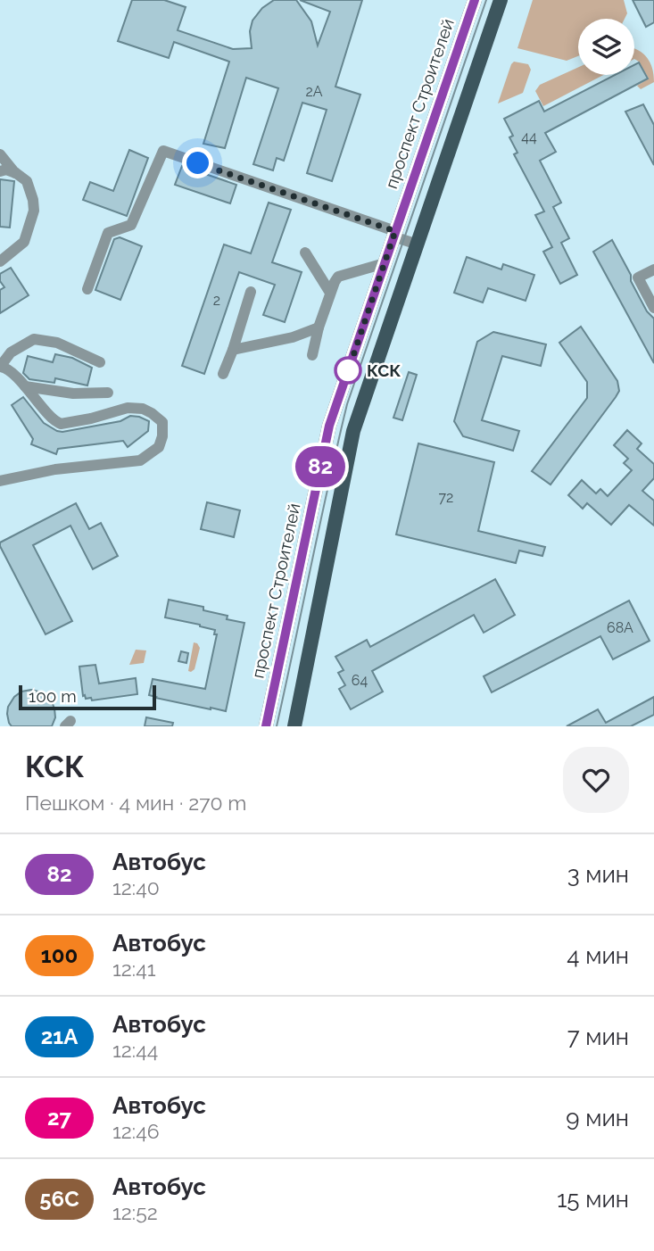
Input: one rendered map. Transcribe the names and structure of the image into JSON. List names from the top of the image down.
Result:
{
  "streets": {
    "main road": ["проспект Строителей"]
  },
  "places": ["КСК"],
  "lines": ["bus line 82"],
  "house_numbers": [
    "2А",
    "44",
    "2",
    "72",
    "68А",
    "64"
  ],
  "scale_bar": "100 m",
  "page": {
    "on_map": "82",
    "scale": "100 m",
    "heading": ["КСК", "Пешком · 4 мин · 270 m"],
    "list": [
      {
        "mark": "82",
        "name": "Автобус",
        "note": "12:40",
        "value": "3 мин"
      },
      {
        "mark": "100",
        "name": "Автобус",
        "note": "12:41",
        "value": "4 мин"
      },
      {
        "mark": "21А",
        "name": "Автобус",
        "note": "12:44",
        "value": "7 мин"
      },
      {
        "mark": "27",
        "name": "Автобус",
        "note": "12:46",
        "value": "9 мин"
      },
      {
        "mark": "56С",
        "name": "Автобус",
        "note": "12:52",
        "value": "15 мин"
      }
    ]
  }
}
